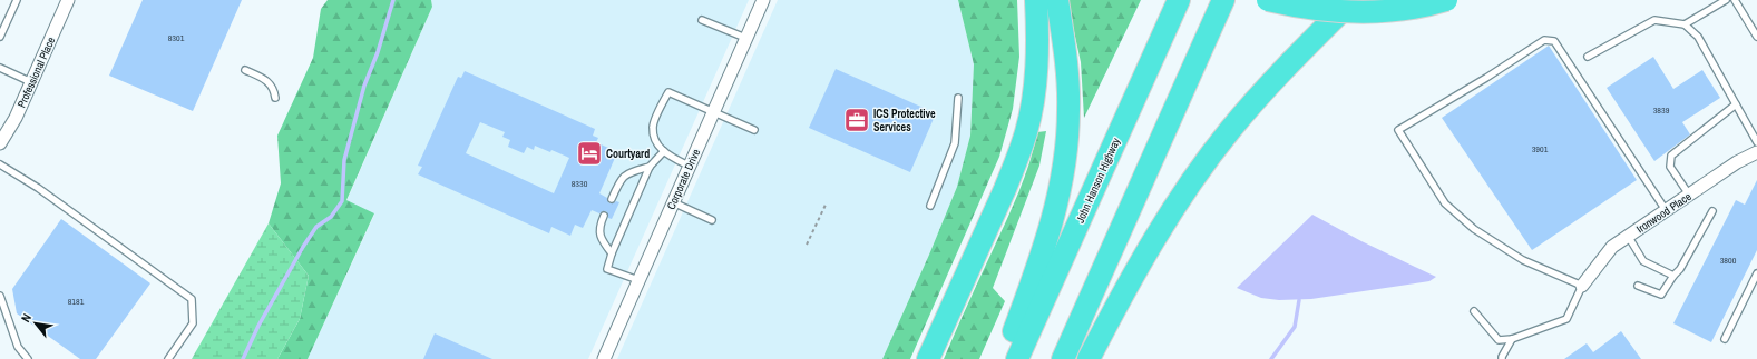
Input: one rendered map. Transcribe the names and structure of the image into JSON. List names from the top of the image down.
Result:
{
  "streets": {
    "highway": ["John Hanson Highway"],
    "street": ["Professional Place", "Corporate Drive", "Ironwood Place"]
  },
  "places": {
    "office": ["ICS Protective Services"],
    "hotel": ["Courtyard"]
  },
  "house_numbers": [
    "8301",
    "3839",
    "3901",
    "8330",
    "3800",
    "8181"
  ],
  "north": "top left"
}
